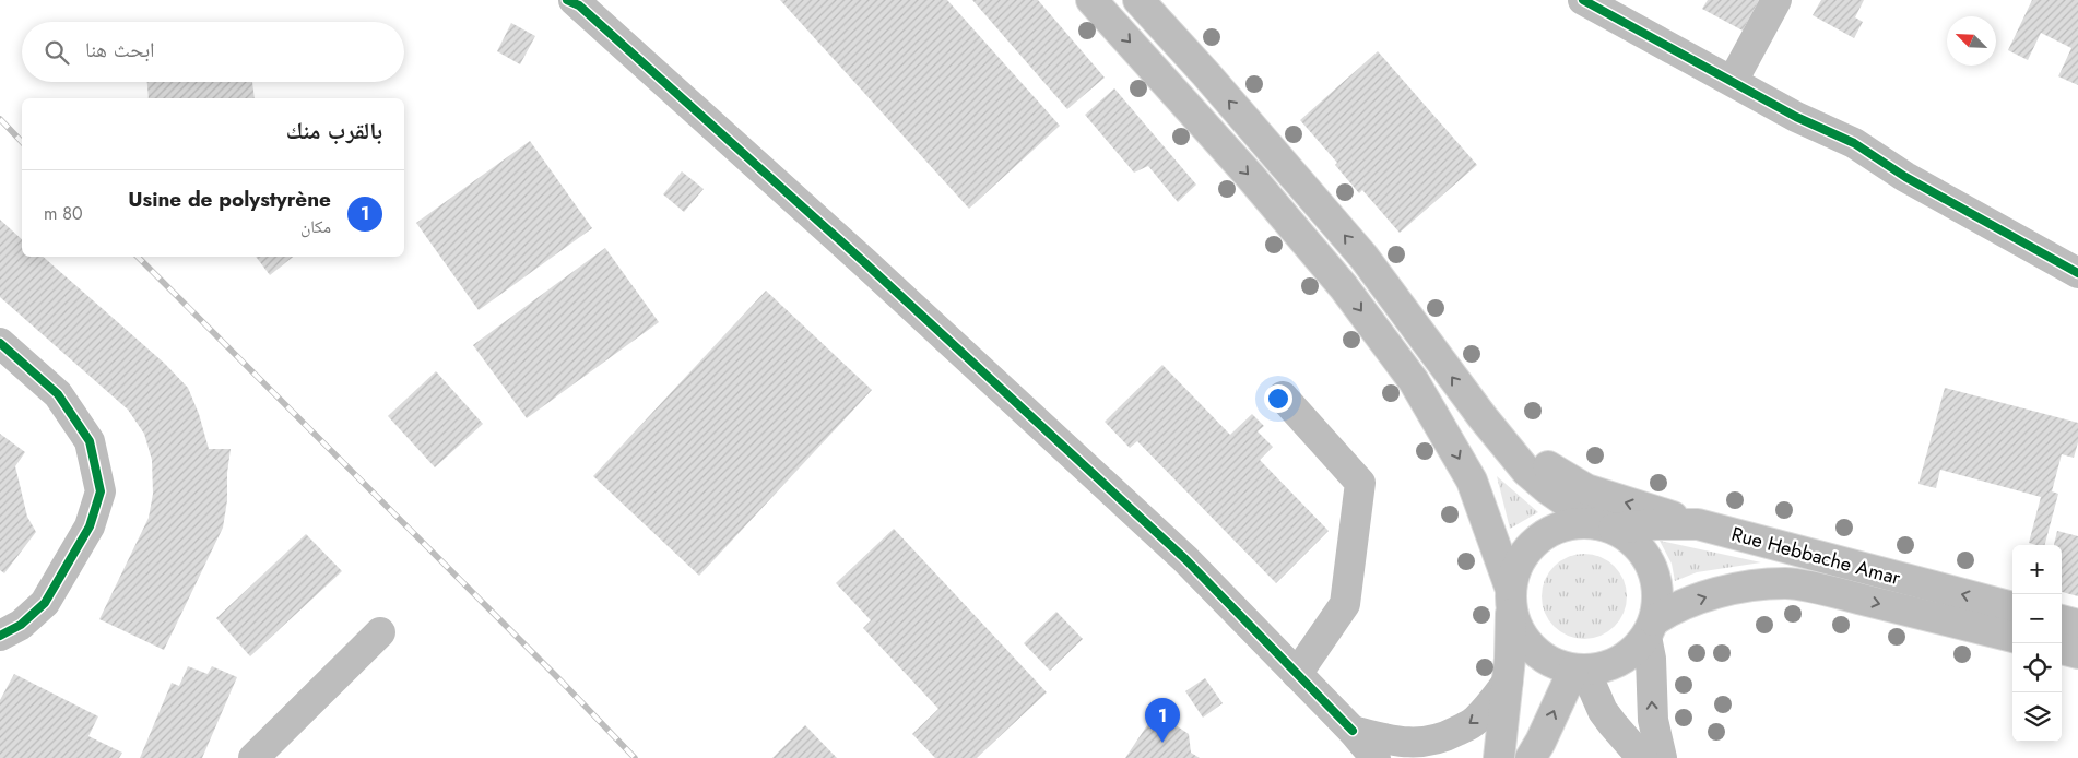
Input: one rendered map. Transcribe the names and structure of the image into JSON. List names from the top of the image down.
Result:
{
  "streets": {
    "main road": ["Rue Hebbache Amar"]
  },
  "north": "top left",
  "page": {
    "search": "ابحث هنا",
    "heading": "بالقرب منك",
    "list": [
      {
        "mark": "1",
        "name": "Usine de polystyrène",
        "note": "مكان",
        "value": "80 m"
      }
    ],
    "map_buttons": ["+", "−"],
    "pins": "1"
  }
}
